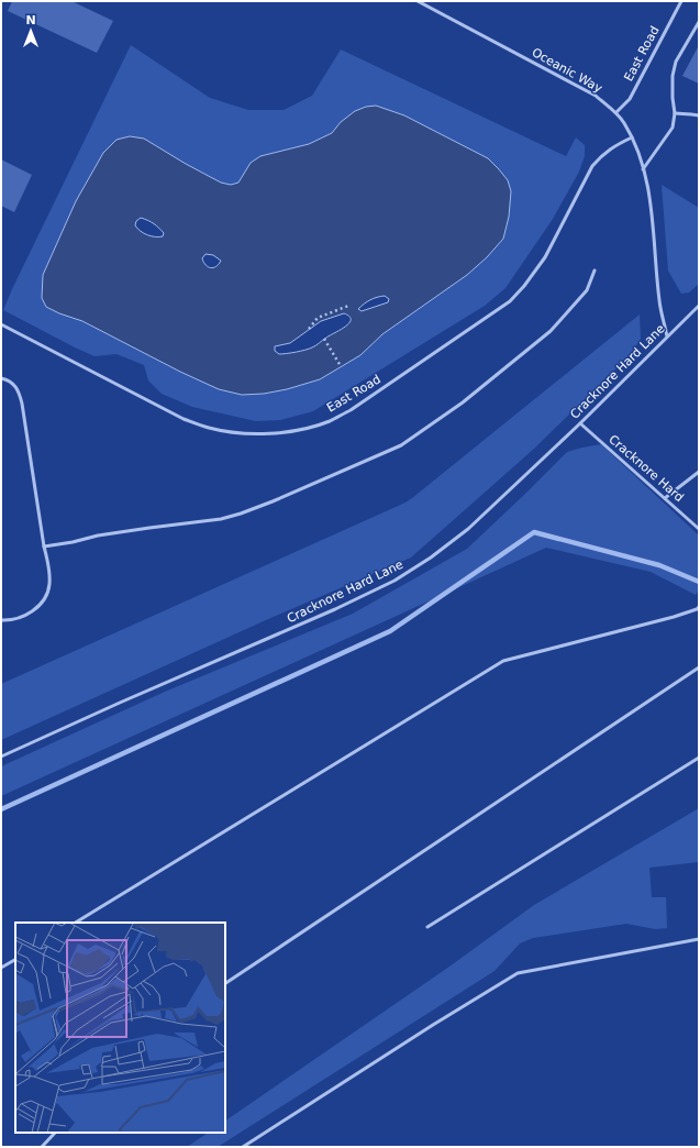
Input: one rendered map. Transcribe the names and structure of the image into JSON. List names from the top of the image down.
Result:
{
  "streets": {
    "lane": [
      "East Road",
      "Oceanic Way",
      "Cracknore Hard Lane",
      "Cracknore Hard"
    ]
  },
  "crossings": [
    ["East Road", "Oceanic Way"],
    ["Oceanic Way", "Cracknore Hard Lane"],
    ["Cracknore Hard Lane", "Cracknore Hard"]
  ],
  "north": "top"
}
